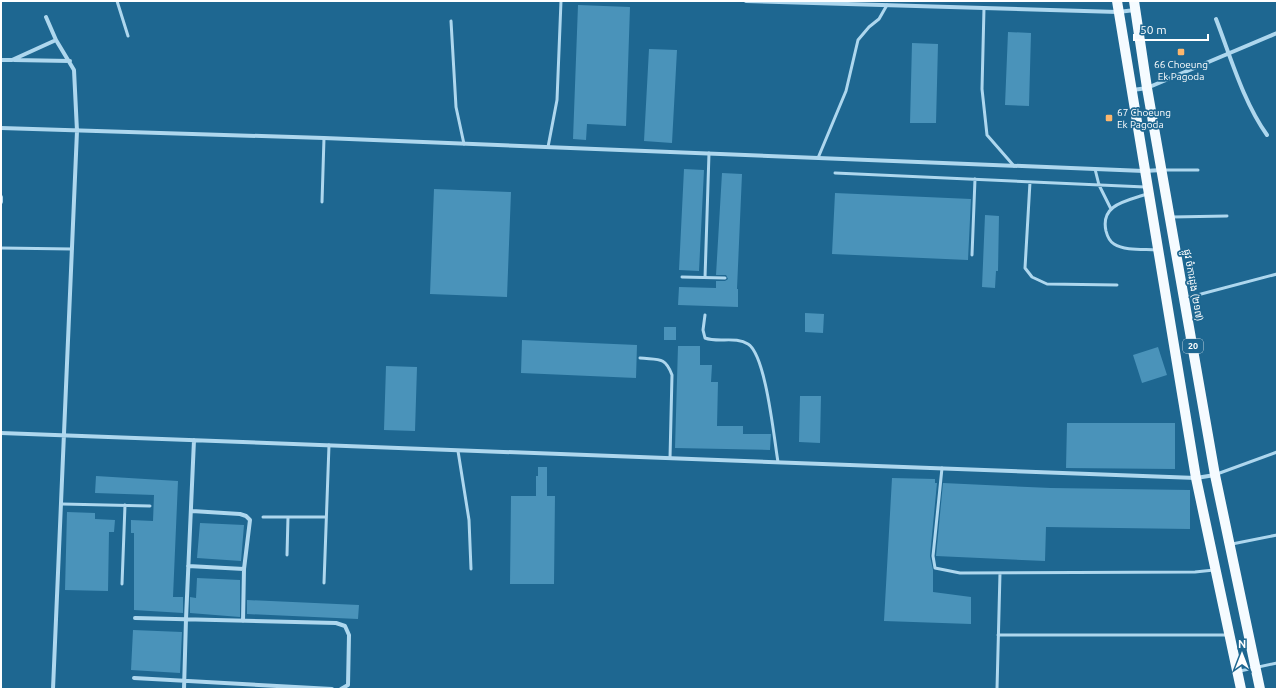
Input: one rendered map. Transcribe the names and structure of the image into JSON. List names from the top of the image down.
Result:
{
  "streets": {
    "main road": ["ផ្លូវ ចំការដូង (២១៧)", "20"]
  },
  "places": {
    "transit": ["66 Choeung Ek Pagoda", "67 Choeung Ek Pagoda"]
  },
  "scale_bar": "50 m",
  "north": "top"
}
